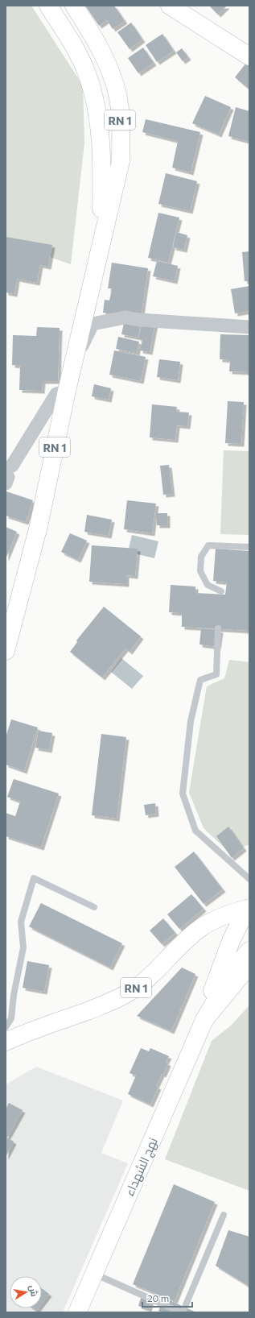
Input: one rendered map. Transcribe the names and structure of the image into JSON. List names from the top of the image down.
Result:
{
  "streets": {
    "main road": ["RN 1", "نهج الشهداء"]
  },
  "scale_bar": "20 m",
  "north": "right"
}
